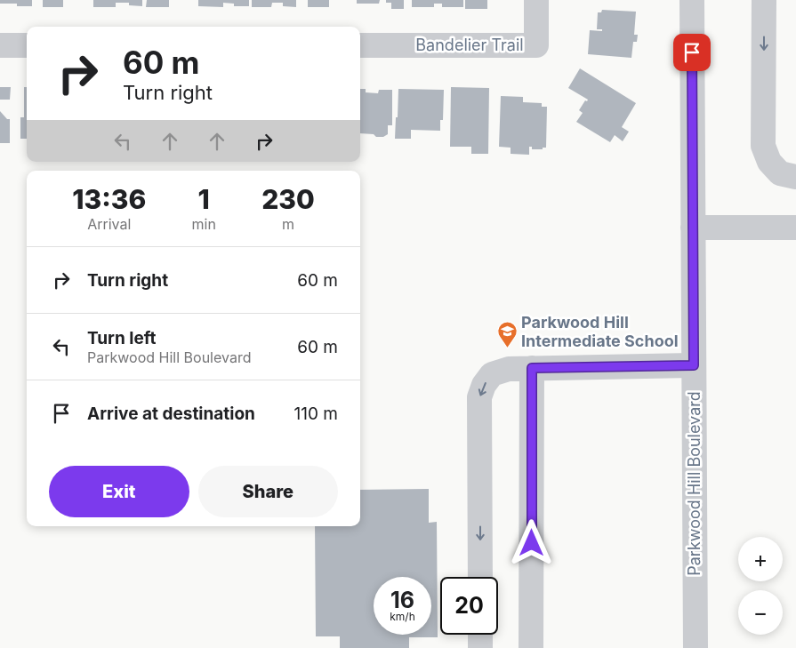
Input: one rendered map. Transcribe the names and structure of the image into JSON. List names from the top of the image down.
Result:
{
  "streets": {
    "street": ["Bandelier Trail", "Parkwood Hill Boulevard"]
  },
  "places": {
    "school or university": ["Parkwood Hill Intermediate School"]
  },
  "page": {
    "turn": ["60 m", "Turn right"],
    "eta": [
      "13:36",
      "Arrival",
      "1",
      "min",
      "230",
      "m"
    ],
    "list": [
      {
        "name": "Turn right",
        "value": "60 m"
      },
      {
        "name": "Turn left",
        "note": "Parkwood Hill Boulevard",
        "value": "60 m"
      },
      {
        "name": "Arrive at destination",
        "value": "110 m"
      }
    ],
    "buttons": ["Exit", "Share"],
    "map_buttons": ["+", "−"],
    "speed": "16 km/h",
    "limit": "20"
  }
}
